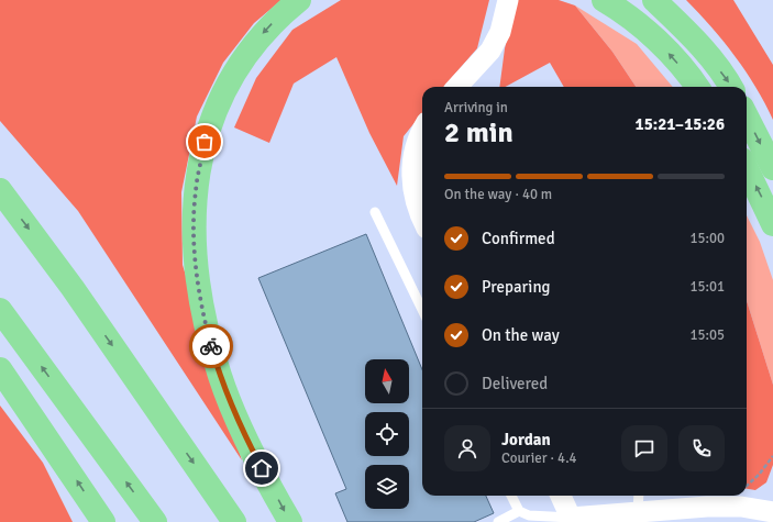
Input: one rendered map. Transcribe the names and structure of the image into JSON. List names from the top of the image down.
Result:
{
  "north": "top",
  "page": {
    "heading": ["2 min", "Arriving in", "15:21–15:26"],
    "panel": ["Jordan", "Courier · 4.4"],
    "bar": "On the way · 40 m",
    "list": [
      ["Confirmed", "15:00"],
      ["Preparing", "15:01"],
      ["On the way", "15:05"],
      "Delivered"
    ]
  }
}
